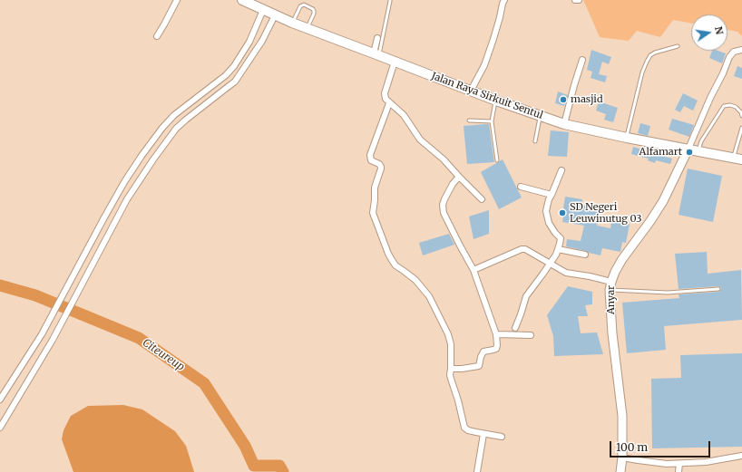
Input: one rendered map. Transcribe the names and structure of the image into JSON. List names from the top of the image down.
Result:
{
  "streets": {
    "main road": ["Jalan Raya Sirkuit Sentul"],
    "street": ["Anyar"]
  },
  "crossings": [
    ["Jalan Raya Sirkuit Sentul", "Anyar"]
  ],
  "water": ["Citeureup"],
  "places": ["masjid", "Alfamart", "SD Negeri Leuwinutug 03"],
  "scale_bar": "100 m",
  "north": "right"
}
